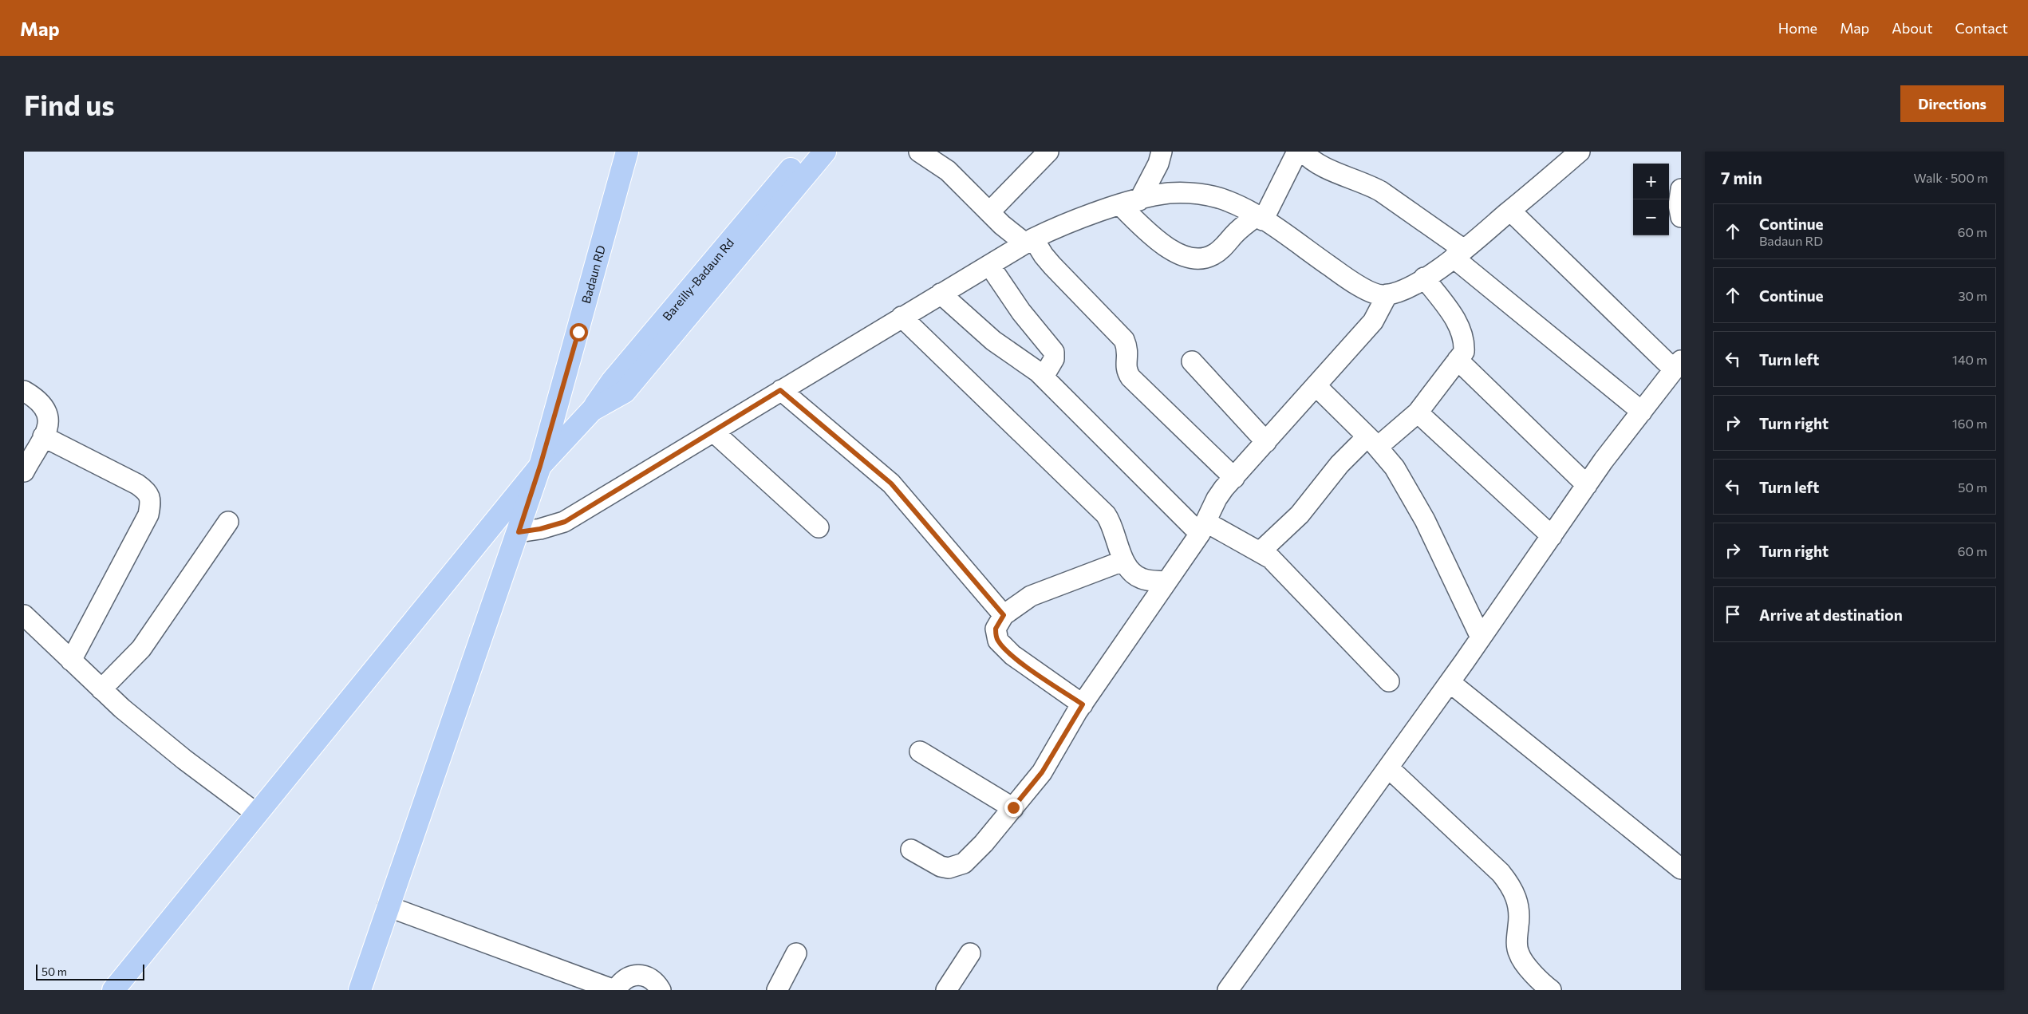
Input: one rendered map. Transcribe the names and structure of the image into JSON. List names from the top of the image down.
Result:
{
  "streets": {
    "main road": ["Badaun RD", "Bareilly-Badaun Rd"]
  },
  "scale_bar": "50 m",
  "page": {
    "header": "Map",
    "nav": [
      "Home",
      "Map",
      "About",
      "Contact"
    ],
    "buttons": "Directions",
    "title": "Find us",
    "heading": ["7 min", "Walk · 500 m"],
    "map_buttons": ["+", "−"],
    "list": [
      ["Continue", "Badaun RD", "60 m"],
      ["Continue", "30 m"],
      ["Turn left", "140 m"],
      ["Turn right", "160 m"],
      ["Turn left", "50 m"],
      ["Turn right", "60 m"],
      "Arrive at destination"
    ],
    "scale": "50 m"
  }
}
